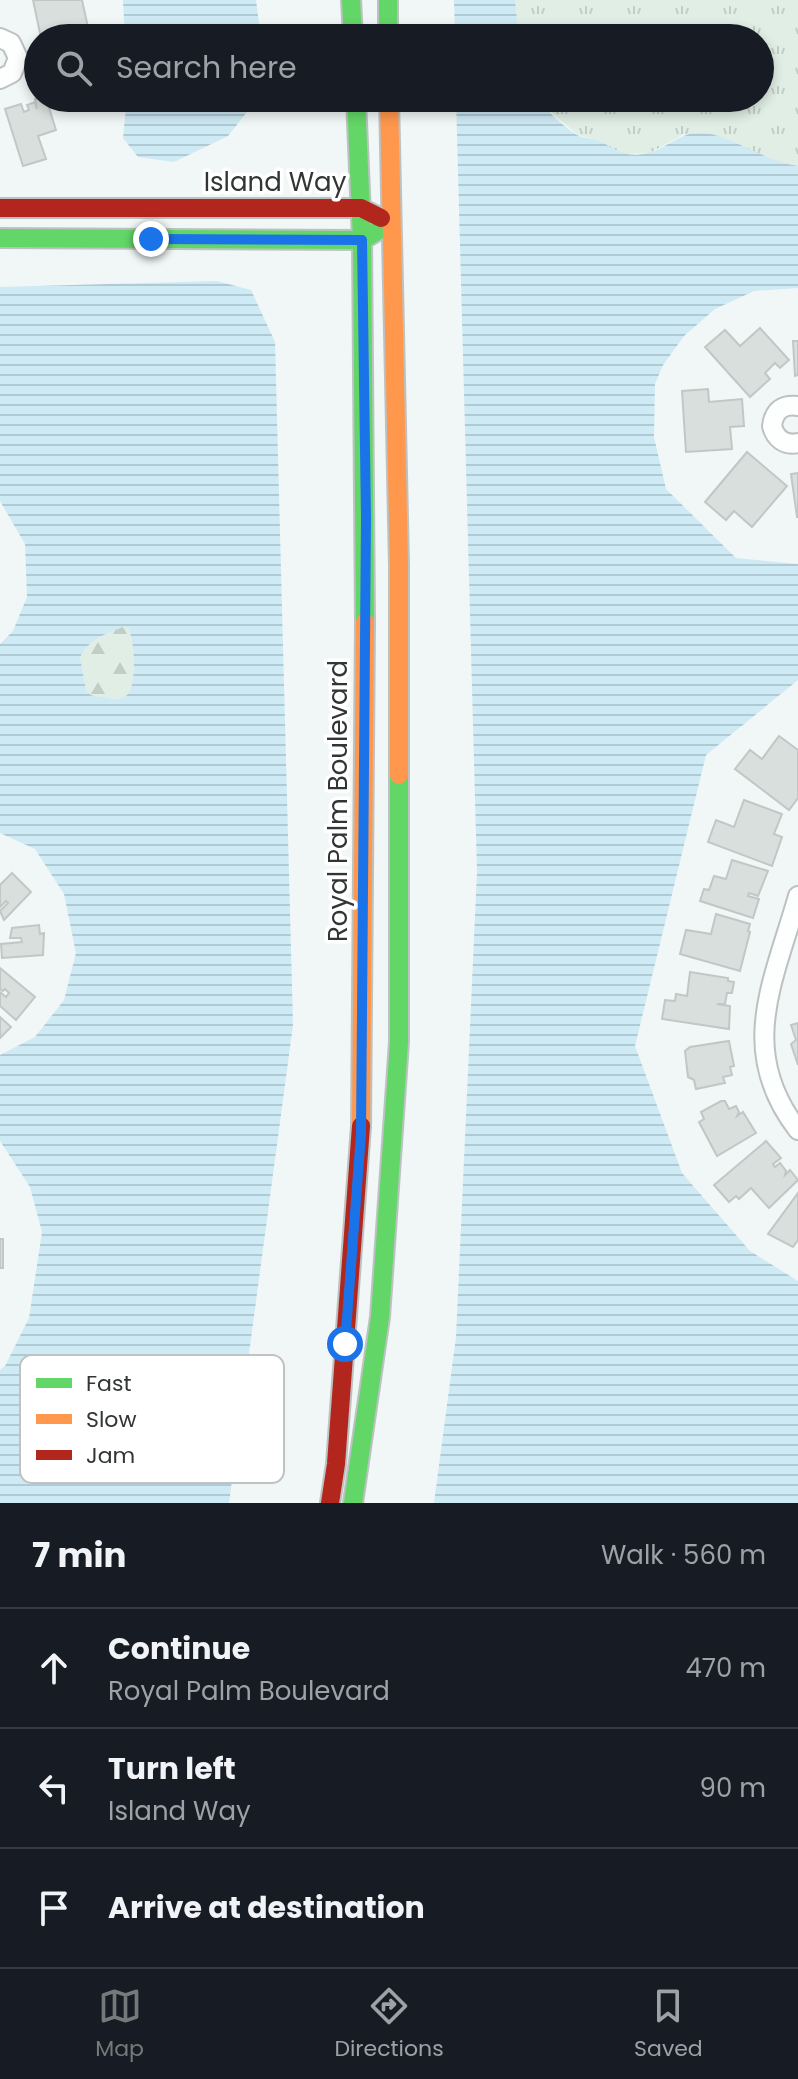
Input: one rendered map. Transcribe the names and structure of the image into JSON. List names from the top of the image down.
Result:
{
  "streets": {
    "main road": ["Island Way", "Royal Palm Boulevard"]
  },
  "crossings": [
    ["Island Way", "Royal Palm Boulevard"]
  ],
  "legend": ["Fast", "Slow", "Jam"],
  "page": {
    "search": "Search here",
    "heading": ["7 min", "Walk · 560 m"],
    "list": [
      ["Continue", "Royal Palm Boulevard", "470 m"],
      ["Turn left", "Island Way", "90 m"],
      "Arrive at destination"
    ],
    "nav": ["Map", "Directions", "Saved"]
  }
}
